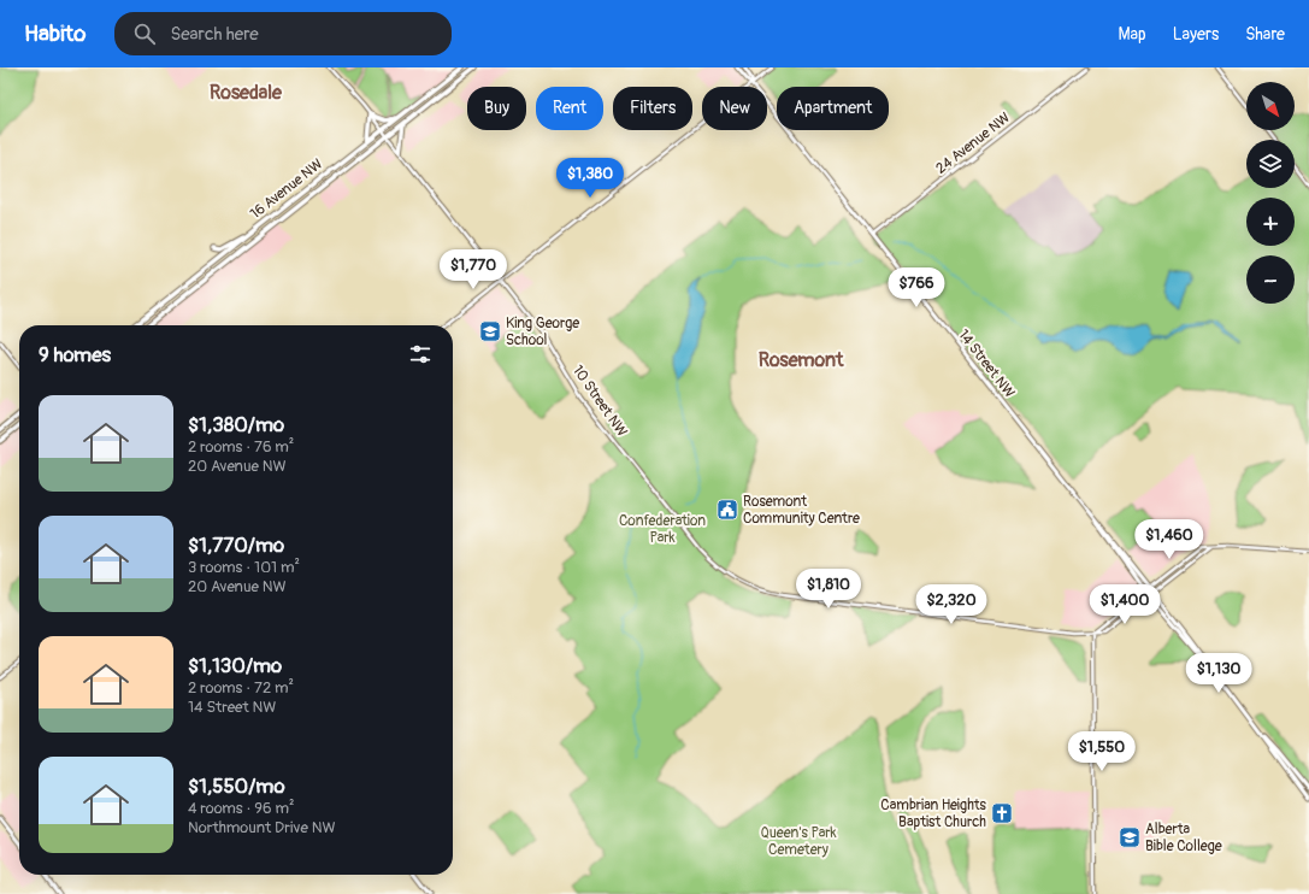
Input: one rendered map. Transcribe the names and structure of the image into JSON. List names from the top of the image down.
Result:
{
  "streets": {
    "highway": ["16 Avenue NW"],
    "main road": ["14 Street NW"],
    "street": ["24 Avenue NW", "10 Street NW"]
  },
  "crossings": [
    ["24 Avenue NW", "14 Street NW"],
    ["16 Avenue NW", "10 Street NW"]
  ],
  "districts": ["Rosedale", "Rosemont"],
  "parks": ["Confederation Park", "Queen's Park Cemetery"],
  "places": {
    "school or university": ["King George School", "Alberta Bible College"],
    "public building": ["Rosemont Community Centre"],
    "church": ["Cambrian Heights Baptist Church"]
  },
  "north": "bottom right",
  "page": {
    "header": "Habito",
    "search": "Search here",
    "nav": ["Map", "Layers", "Share"],
    "map_buttons": ["+", "−"],
    "chip": [
      "Buy",
      "Rent",
      "Filters",
      "New",
      "Apartment"
    ],
    "price": [
      "$1,380",
      "$1,770",
      "$766",
      "$1,460",
      "$1,810",
      "$2,320",
      "$1,400",
      "$1,130",
      "$1,550"
    ],
    "heading": "9 homes",
    "list": [
      {
        "name": "$1,380/mo",
        "note": "2 rooms · 76 m² · 20 Avenue NW"
      },
      {
        "name": "$1,770/mo",
        "note": "3 rooms · 101 m² · 20 Avenue NW"
      },
      {
        "name": "$1,130/mo",
        "note": "2 rooms · 72 m² · 14 Street NW"
      },
      {
        "name": "$1,550/mo",
        "note": "4 rooms · 96 m² · Northmount Drive NW"
      }
    ]
  }
}
